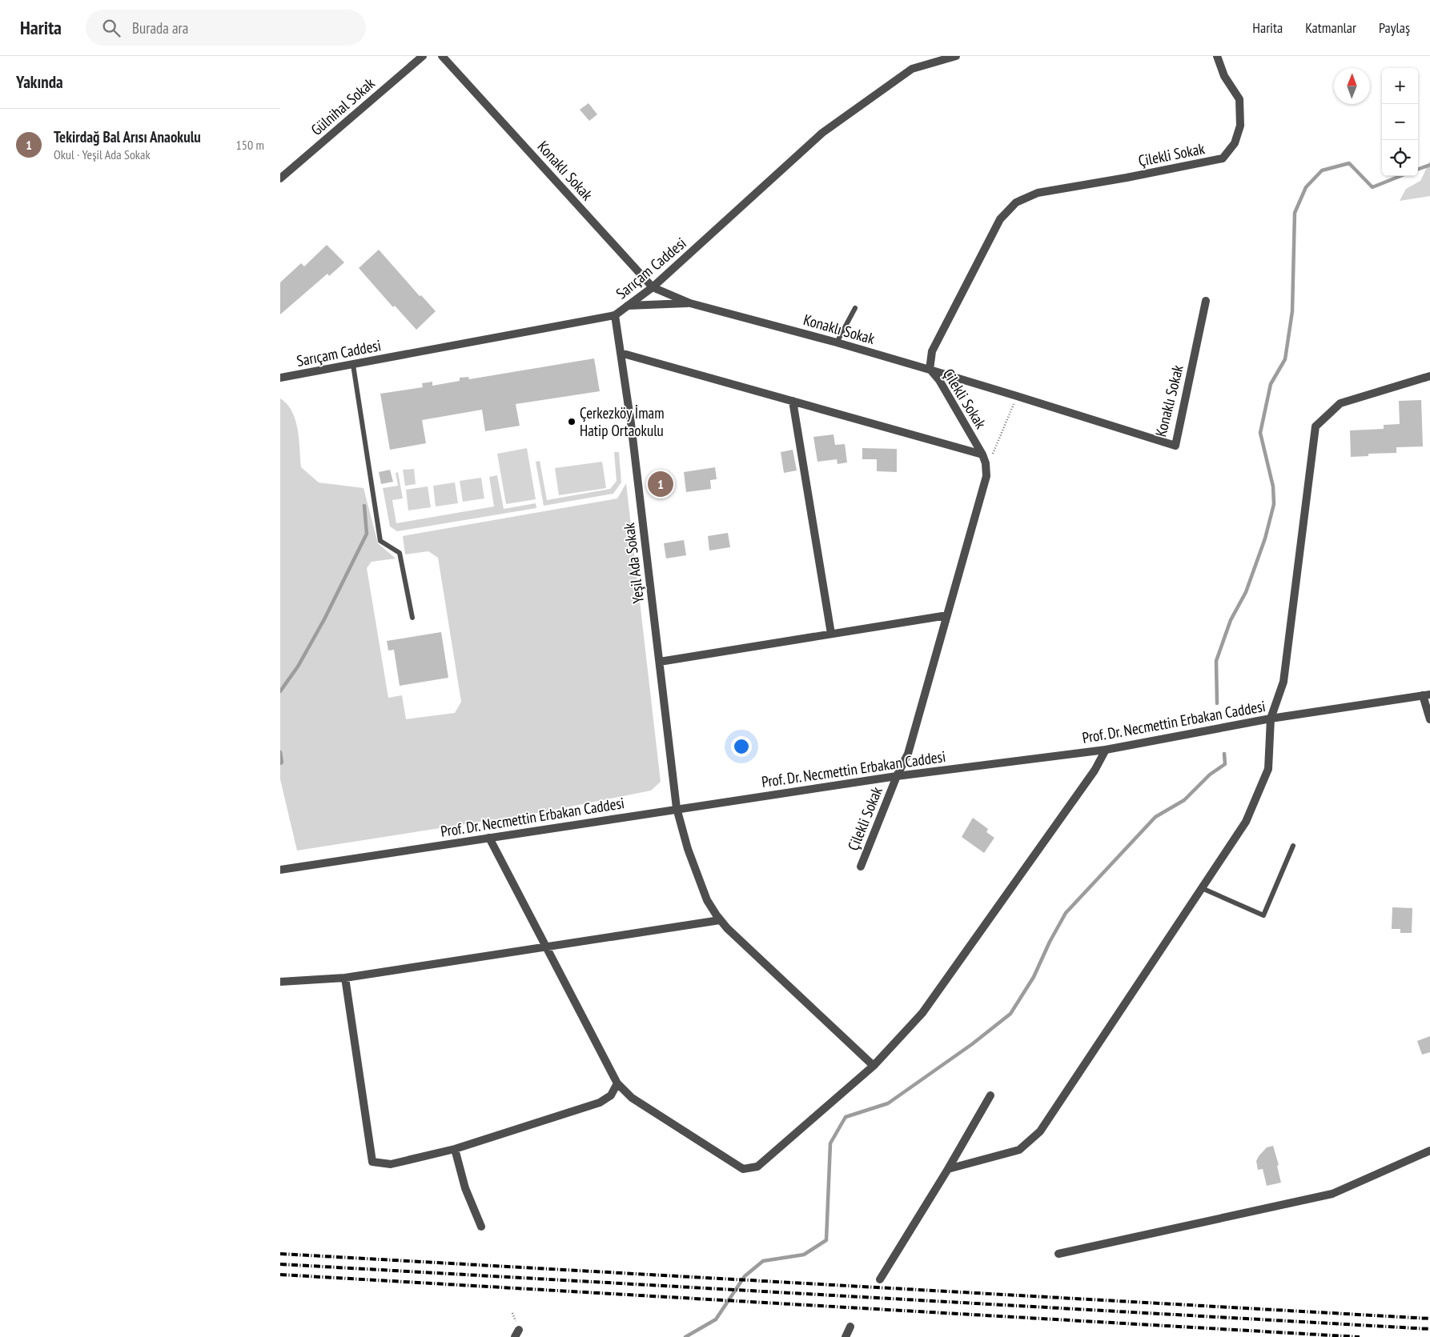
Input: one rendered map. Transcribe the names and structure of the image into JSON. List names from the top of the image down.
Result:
{
  "streets": {
    "street": [
      "Gülnihal Sokak",
      "Çilekli Sokak",
      "Konaklı Sokak",
      "Sarıçam Caddesi",
      "Yeşil Ada Sokak",
      "Prof. Dr. Necmettin Erbakan Caddesi"
    ]
  },
  "crossings": [
    ["Çilekli Sokak", "Konaklı Sokak"],
    ["Çilekli Sokak", "Prof. Dr. Necmettin Erbakan Caddesi"],
    ["Konaklı Sokak", "Sarıçam Caddesi"],
    ["Sarıçam Caddesi", "Yeşil Ada Sokak"],
    ["Yeşil Ada Sokak", "Prof. Dr. Necmettin Erbakan Caddesi"]
  ],
  "places": ["Çerkezköy İmam Hatip Ortaokulu"],
  "north": "top",
  "page": {
    "header": "Harita",
    "search": "Burada ara",
    "nav": ["Harita", "Katmanlar", "Paylaş"],
    "heading": "Yakında",
    "map_buttons": ["+", "−"],
    "list": [
      {
        "mark": "1",
        "name": "Tekirdağ Bal Arısı Anaokulu",
        "note": "Okul · Yeşil Ada Sokak",
        "value": "150 m"
      }
    ],
    "pins": "1"
  }
}
